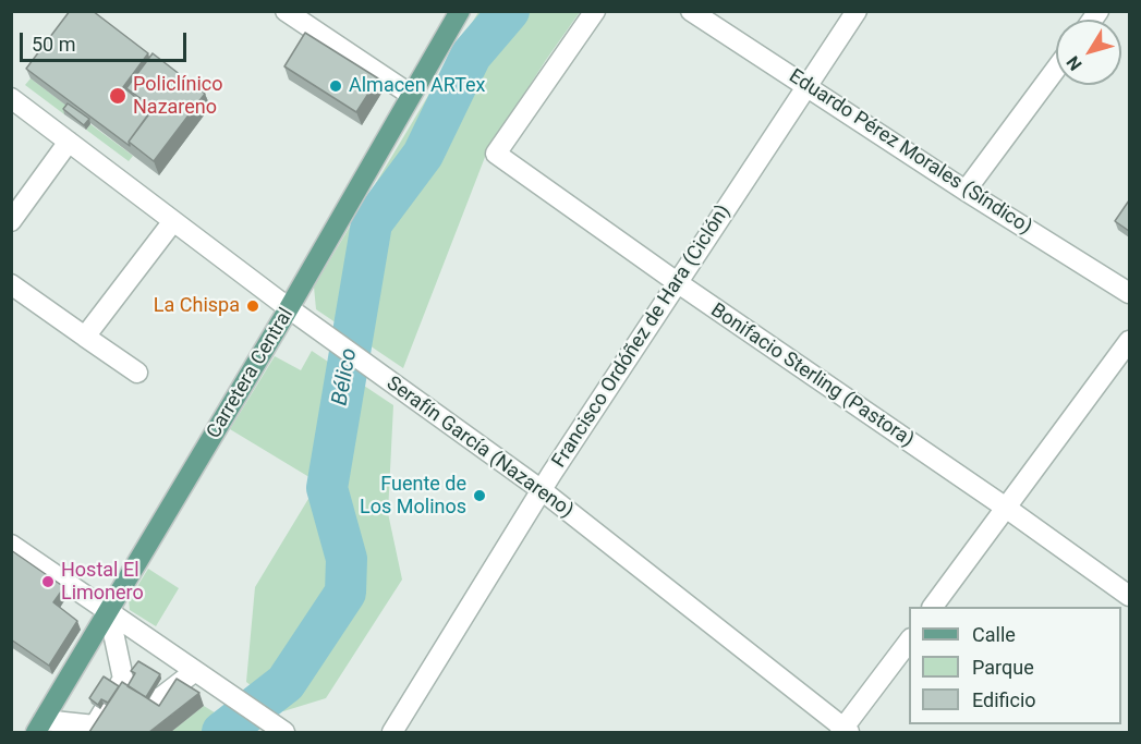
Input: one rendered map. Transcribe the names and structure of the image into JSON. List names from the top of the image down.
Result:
{
  "streets": {
    "main road": ["Carretera Central"],
    "street": [
      "Eduardo Pérez Morales (Síndico)",
      "Francisco Ordóñez de Hara (Ciclón)",
      "Bonifacio Sterling (Pastora)",
      "Serafín García (Nazareno)"
    ]
  },
  "crossings": [
    ["Eduardo Pérez Morales (Síndico)", "Francisco Ordóñez de Hara (Ciclón)"],
    ["Francisco Ordóñez de Hara (Ciclón)", "Bonifacio Sterling (Pastora)"],
    ["Francisco Ordóñez de Hara (Ciclón)", "Serafín García (Nazareno)"],
    ["Carretera Central", "Serafín García (Nazareno)"]
  ],
  "water": ["Bélico"],
  "places": [
    "Almacen ARTex",
    "Policlínico Nazareno",
    "La Chispa",
    "Fuente de Los Molinos",
    "Hostal El Limonero"
  ],
  "legend": ["Calle", "Parque", "Edificio"],
  "scale_bar": "50 m",
  "north": "bottom left"
}
